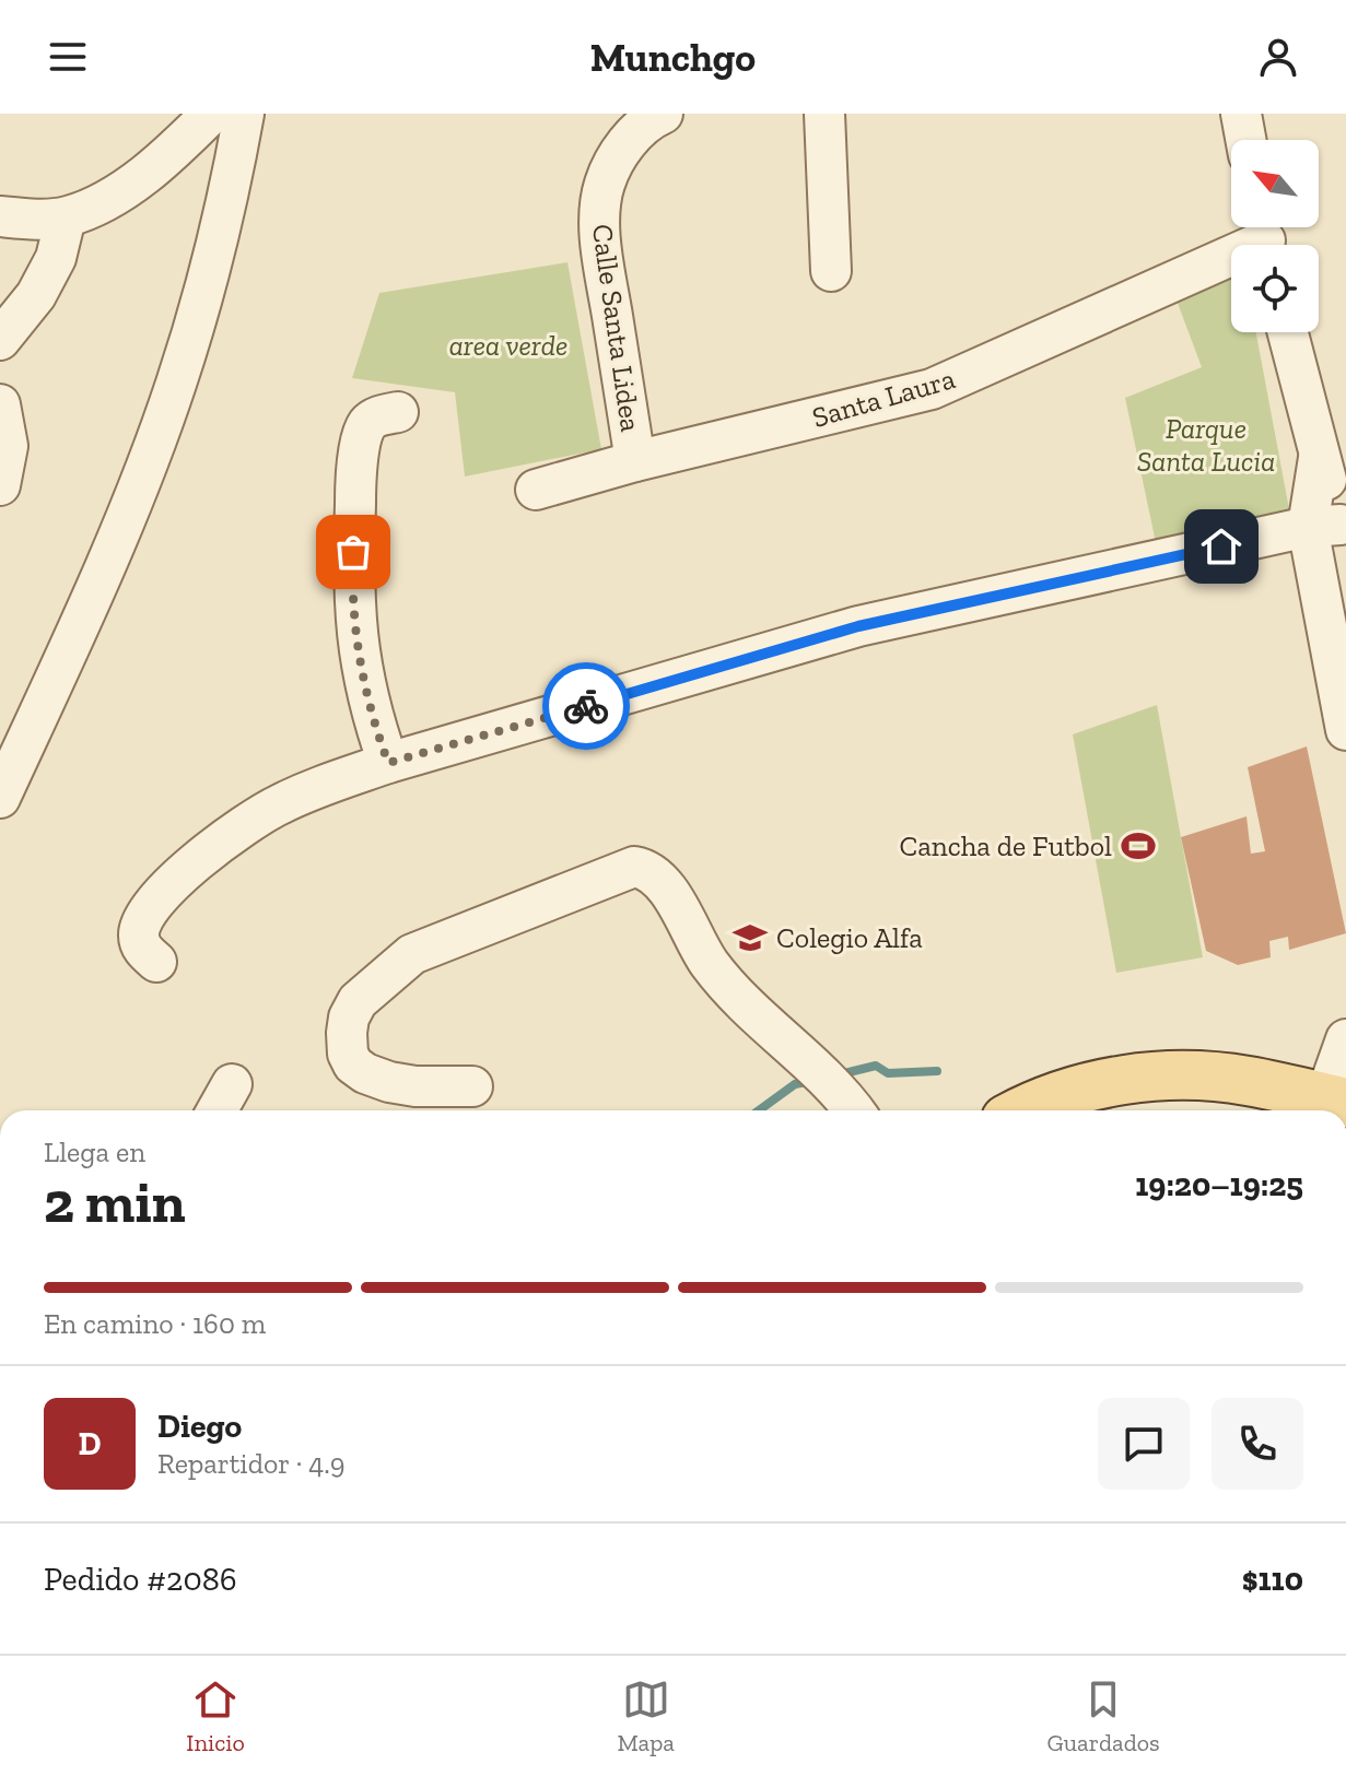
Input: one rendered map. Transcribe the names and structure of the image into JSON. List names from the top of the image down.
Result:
{
  "streets": {
    "street": ["Calle Santa Lidea", "Santa Laura"]
  },
  "crossings": [
    ["Calle Santa Lidea", "Santa Laura"]
  ],
  "parks": ["area verde", "Parque Santa Lucia"],
  "places": {
    "sports": ["Cancha de Futbol"],
    "school or university": ["Colegio Alfa"]
  },
  "north": "top left",
  "page": {
    "header": "Munchgo",
    "heading": ["2 min", "Llega en", "19:20–19:25"],
    "panel": [
      "Diego",
      "Repartidor · 4.9",
      "Pedido #2086",
      "$110"
    ],
    "bar": "En camino · 160 m",
    "round": "D",
    "tabs": ["Inicio", "Mapa", "Guardados"]
  }
}
